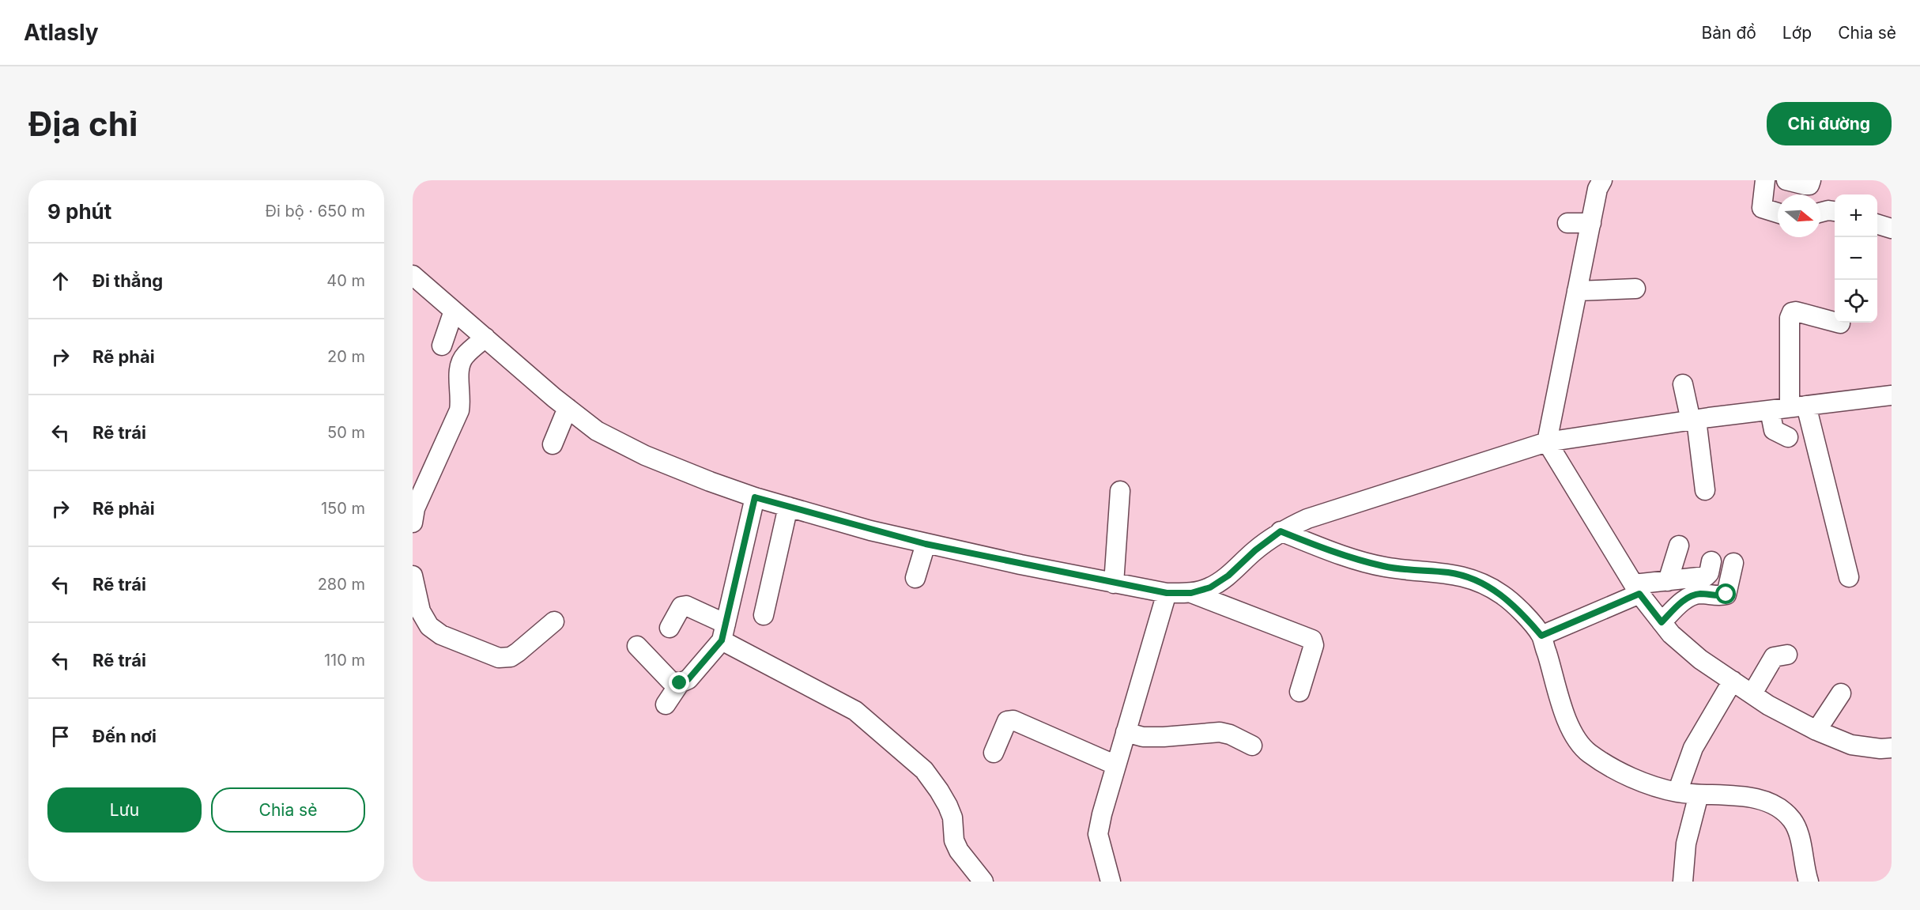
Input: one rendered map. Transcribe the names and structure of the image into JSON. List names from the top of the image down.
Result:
{
  "north": "right",
  "page": {
    "header": "Atlasly",
    "nav": ["Bản đồ", "Lớp", "Chia sẻ"],
    "buttons": [
      "Chỉ đường",
      ["Lưu", "Chia sẻ"]
    ],
    "title": "Địa chỉ",
    "heading": ["9 phút", "Đi bộ · 650 m"],
    "map_buttons": ["+", "−"],
    "list": [
      ["Đi thẳng", "40 m"],
      ["Rẽ phải", "20 m"],
      ["Rẽ trái", "50 m"],
      ["Rẽ phải", "150 m"],
      ["Rẽ trái", "280 m"],
      ["Rẽ trái", "110 m"],
      "Đến nơi"
    ]
  }
}
